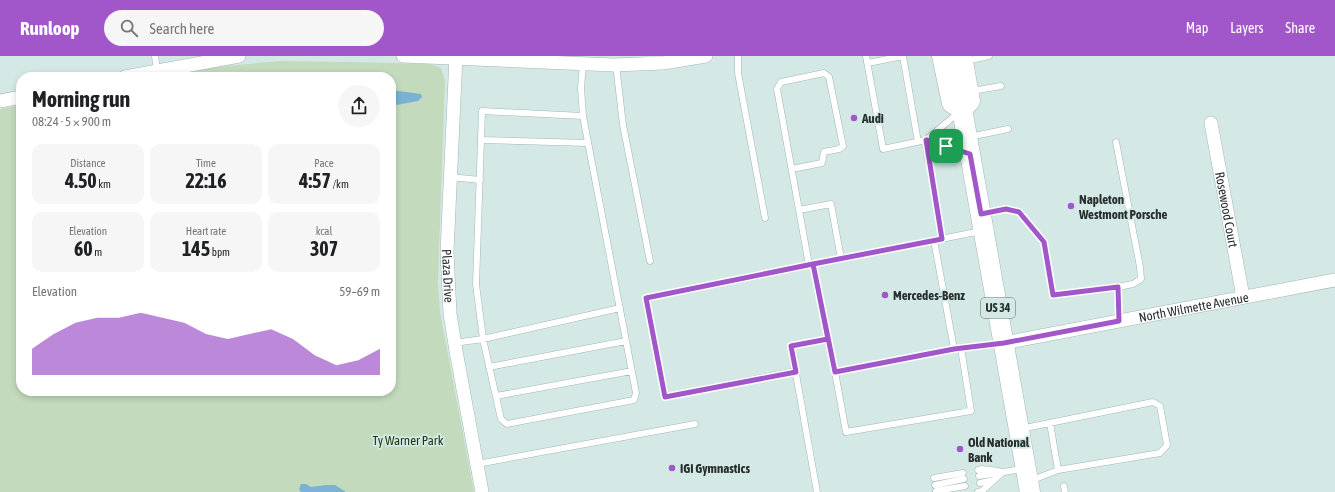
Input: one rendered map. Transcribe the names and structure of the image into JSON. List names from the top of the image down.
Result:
{
  "streets": {
    "main road": ["US 34"],
    "street": ["Rosewood Court", "Plaza Drive", "North Wilmette Avenue"]
  },
  "crossings": [
    ["Rosewood Court", "North Wilmette Avenue"],
    ["North Wilmette Avenue", "US 34"]
  ],
  "parks": ["Ty Warner Park"],
  "places": [
    "Audi",
    "Napleton Westmont Porsche",
    "Mercedes-Benz",
    "Old National Bank",
    "IGI Gymnastics"
  ],
  "page": {
    "header": "Runloop",
    "search": "Search here",
    "nav": ["Map", "Layers", "Share"],
    "heading": ["Morning run", "08:24 · 5 × 900 m"],
    "stats": [
      ["Distance", "4.50 km"],
      ["Time", "22:16"],
      ["Pace", "4:57 /km"],
      ["Elevation", "60 m"],
      ["Heart rate", "145 bpm"],
      ["kcal", "307"]
    ],
    "chart": ["Elevation", "59–69 m"]
  }
}
